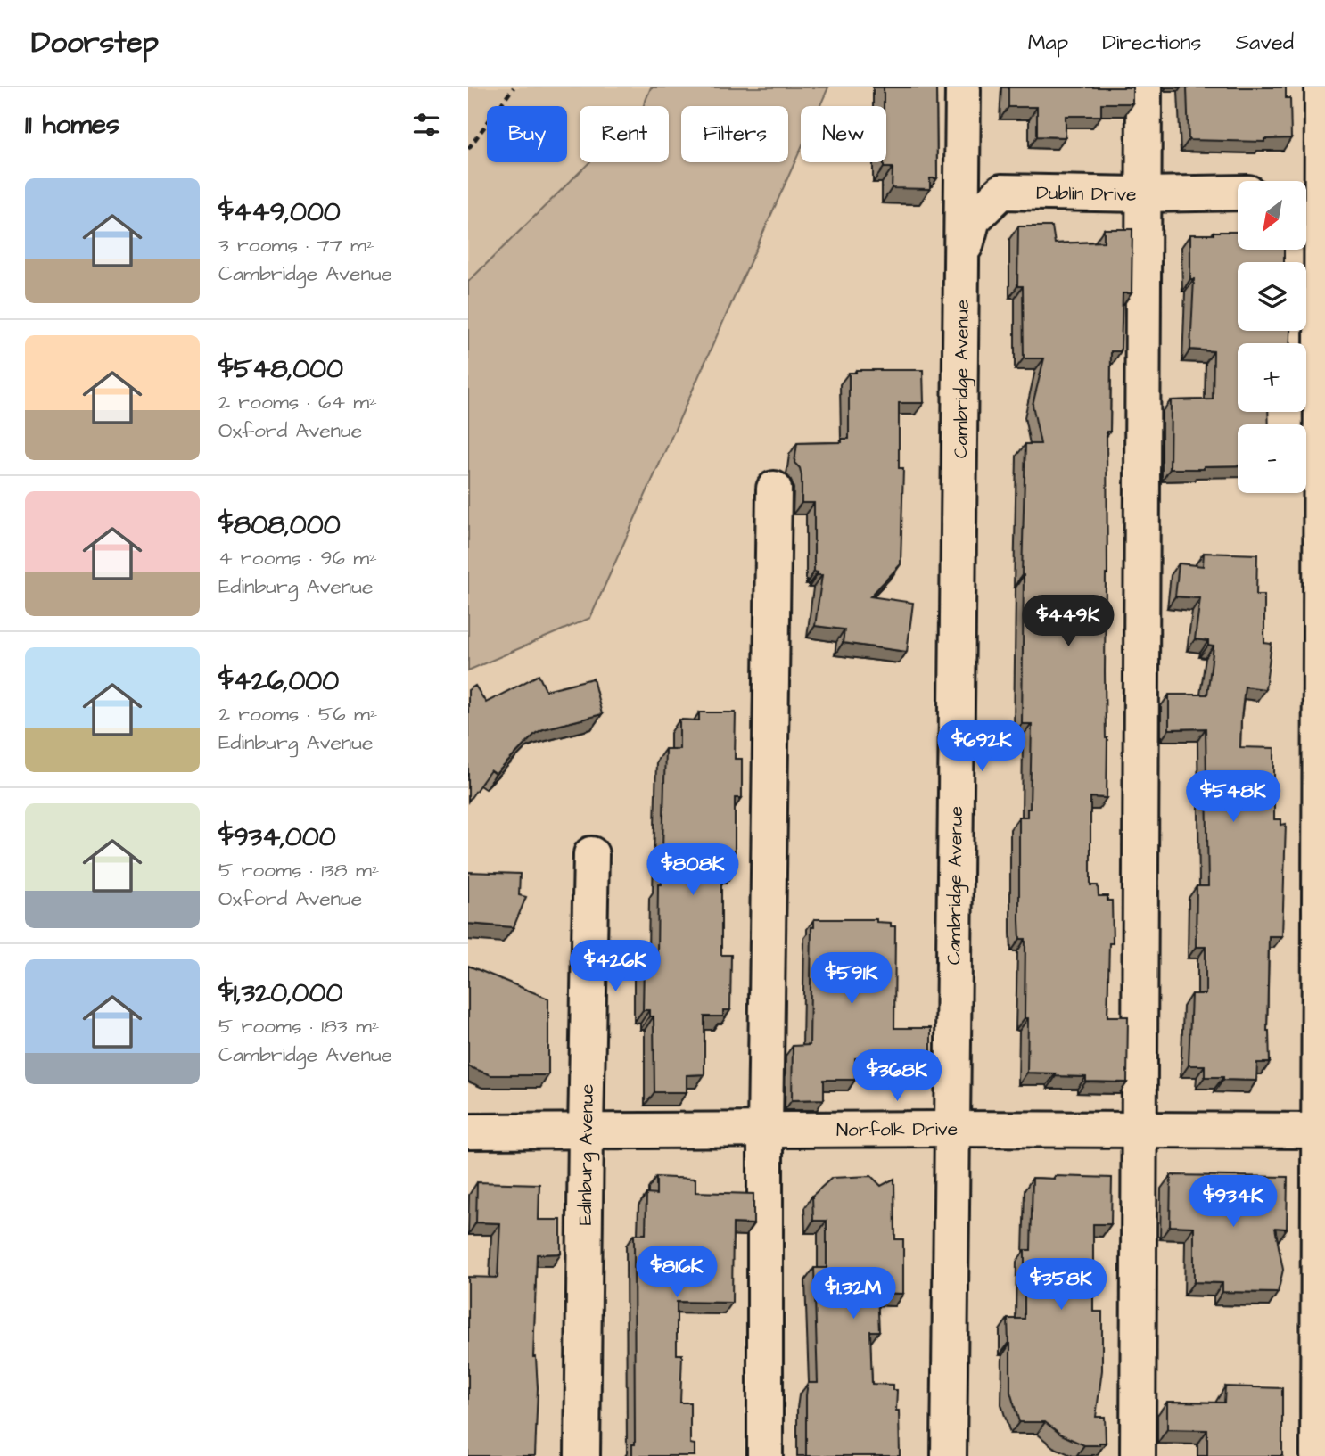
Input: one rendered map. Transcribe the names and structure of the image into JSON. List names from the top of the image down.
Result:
{
  "streets": {
    "street": [
      "Dublin Drive",
      "Cambridge Avenue",
      "Norfolk Drive",
      "Edinburg Avenue"
    ]
  },
  "crossings": [
    ["Dublin Drive", "Cambridge Avenue"],
    ["Cambridge Avenue", "Norfolk Drive"],
    ["Norfolk Drive", "Edinburg Avenue"]
  ],
  "north": "bottom left",
  "page": {
    "header": "Doorstep",
    "nav": ["Map", "Directions", "Saved"],
    "heading": "11 homes",
    "chip": [
      "Buy",
      "Rent",
      "Filters",
      "New"
    ],
    "list": [
      {
        "name": "$449,000",
        "note": "3 rooms · 77 m² · Cambridge Avenue"
      },
      {
        "name": "$548,000",
        "note": "2 rooms · 64 m² · Oxford Avenue"
      },
      {
        "name": "$808,000",
        "note": "4 rooms · 96 m² · Edinburg Avenue"
      },
      {
        "name": "$426,000",
        "note": "2 rooms · 56 m² · Edinburg Avenue"
      },
      {
        "name": "$934,000",
        "note": "5 rooms · 138 m² · Oxford Avenue"
      },
      {
        "name": "$1,320,000",
        "note": "5 rooms · 183 m² · Cambridge Avenue"
      }
    ],
    "map_buttons": ["+", "−"],
    "price": [
      "$449K",
      "$692K",
      "$548K",
      "$808K",
      "$426K",
      "$591K",
      "$368K",
      "$934K",
      "$816K",
      "$358K",
      "$1.32M"
    ]
  }
}
